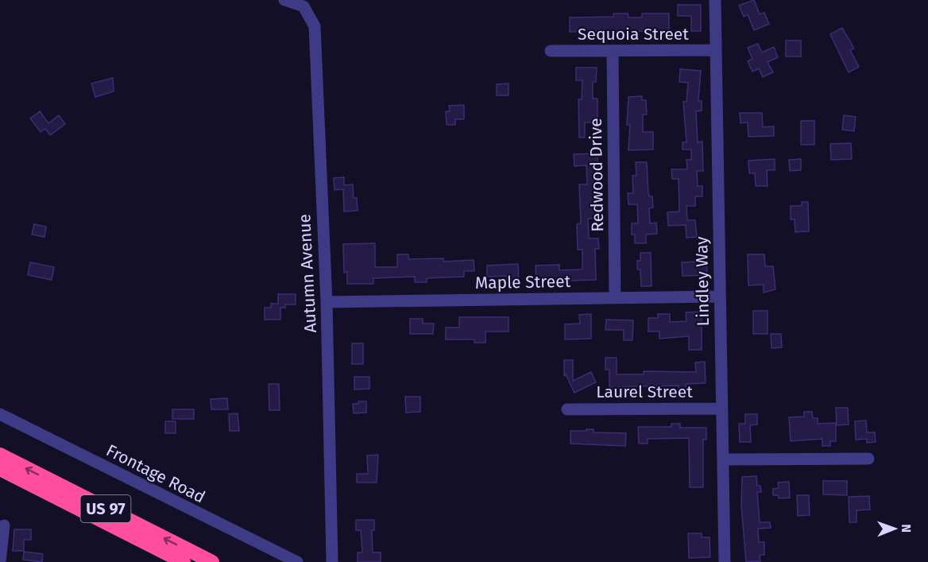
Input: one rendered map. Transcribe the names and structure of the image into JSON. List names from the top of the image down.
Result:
{
  "streets": {
    "highway": ["US 97"],
    "street": [
      "Sequoia Street",
      "Redwood Drive",
      "Autumn Avenue",
      "Lindley Way",
      "Maple Street",
      "Laurel Street",
      "Frontage Road"
    ]
  },
  "crossings": [
    ["Sequoia Street", "Redwood Drive"],
    ["Sequoia Street", "Lindley Way"],
    ["Redwood Drive", "Maple Street"],
    ["Autumn Avenue", "Maple Street"],
    ["Lindley Way", "Maple Street"],
    ["Lindley Way", "Laurel Street"]
  ],
  "north": "right"
}
